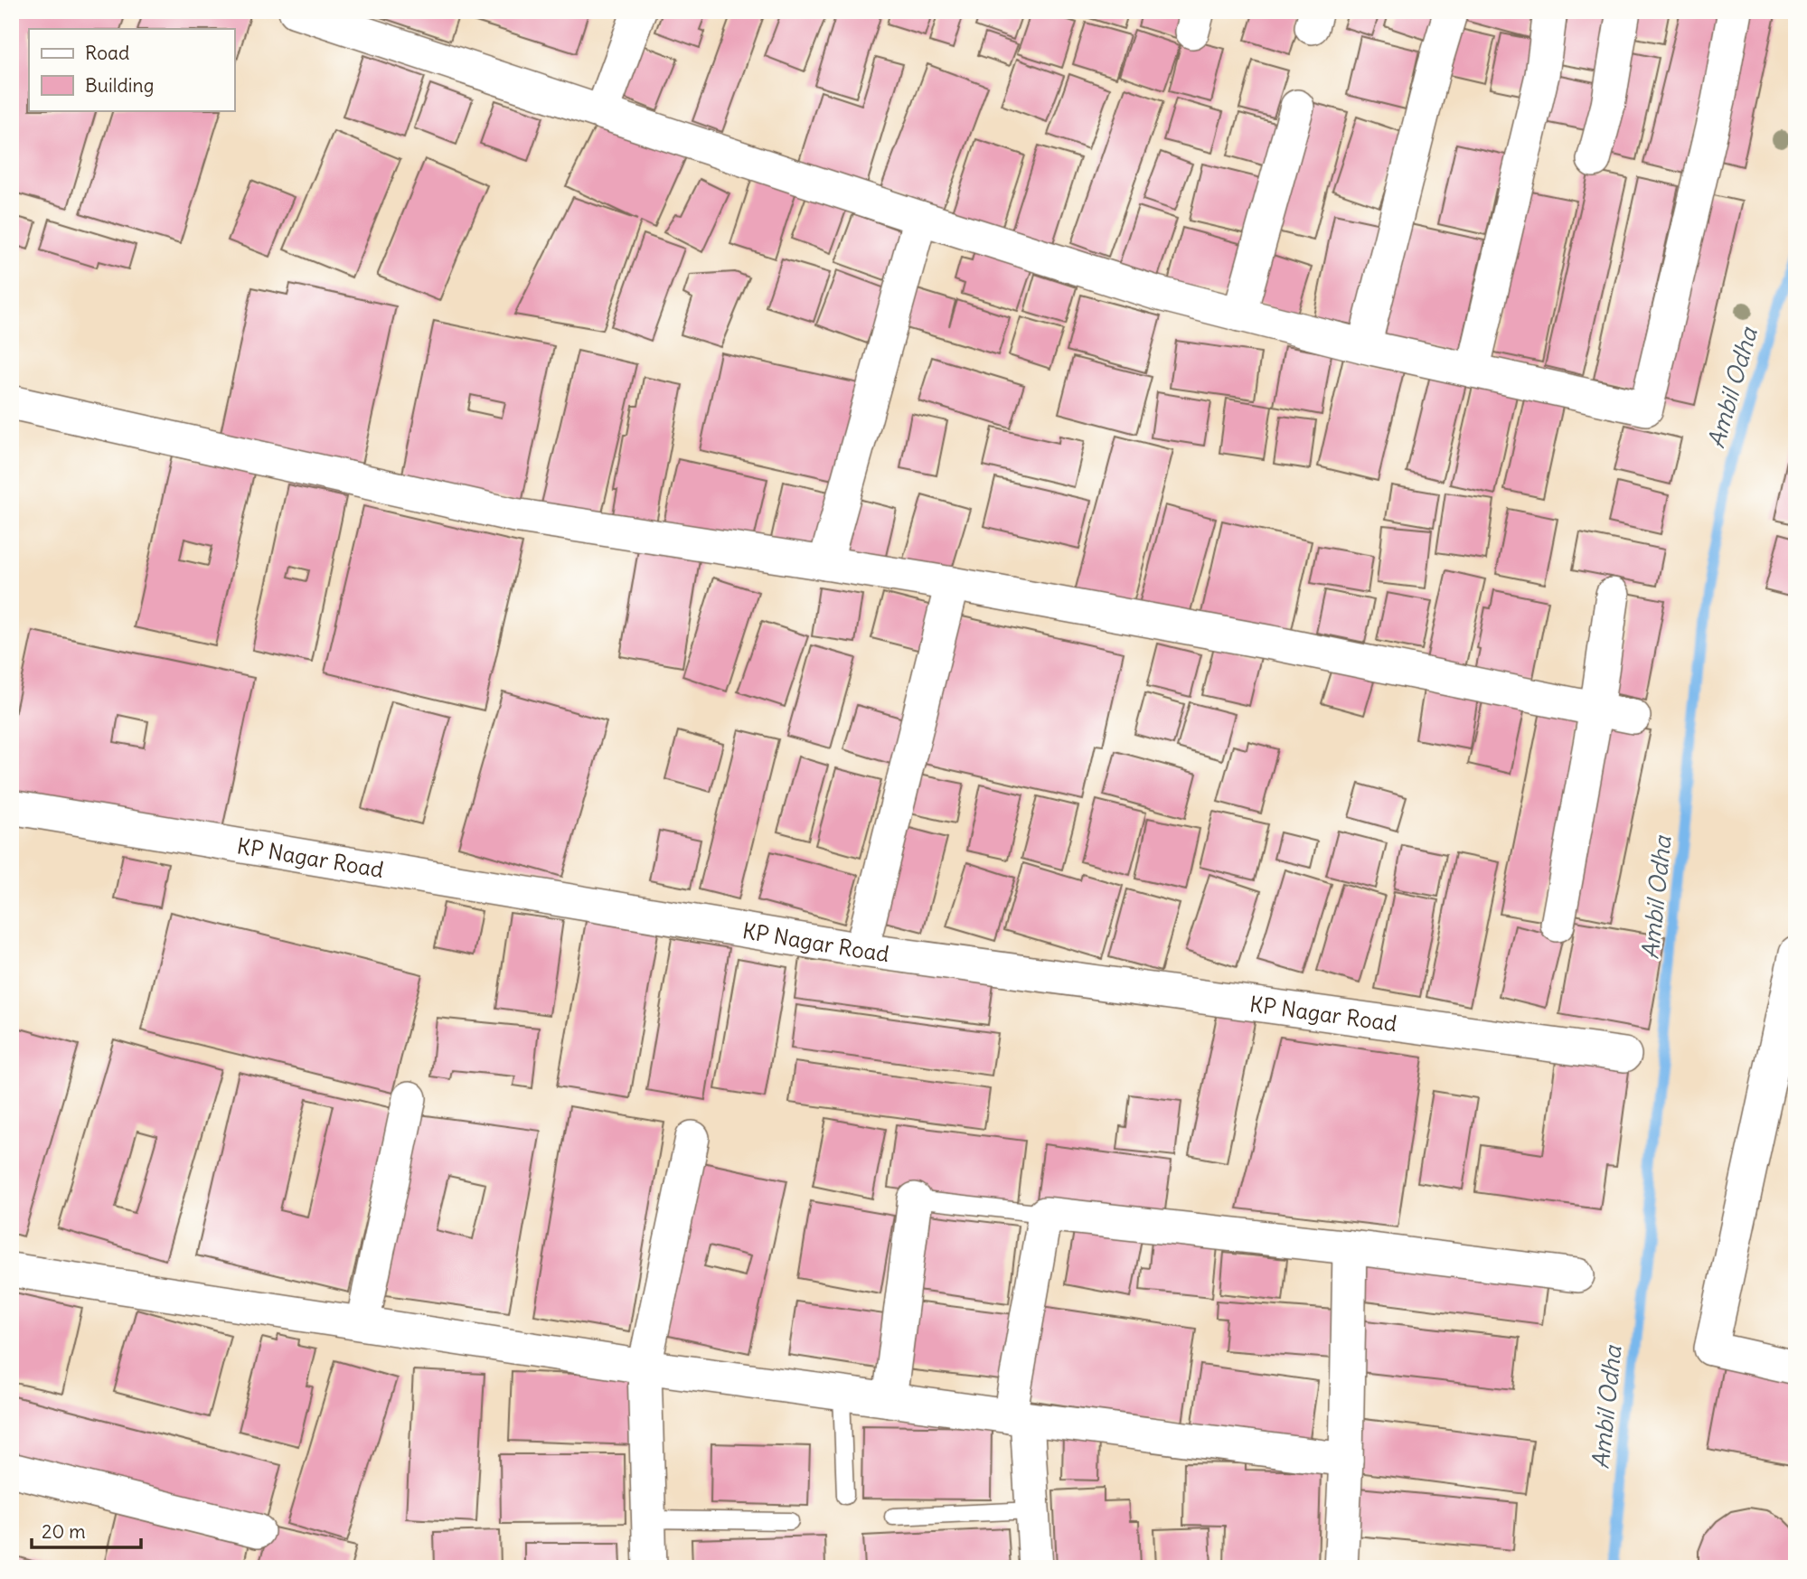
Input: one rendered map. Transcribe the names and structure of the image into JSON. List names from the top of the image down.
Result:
{
  "streets": {
    "street": ["KP Nagar Road"]
  },
  "water": ["Ambil Odha"],
  "legend": ["Road", "Building"],
  "scale_bar": "20 m"
}
